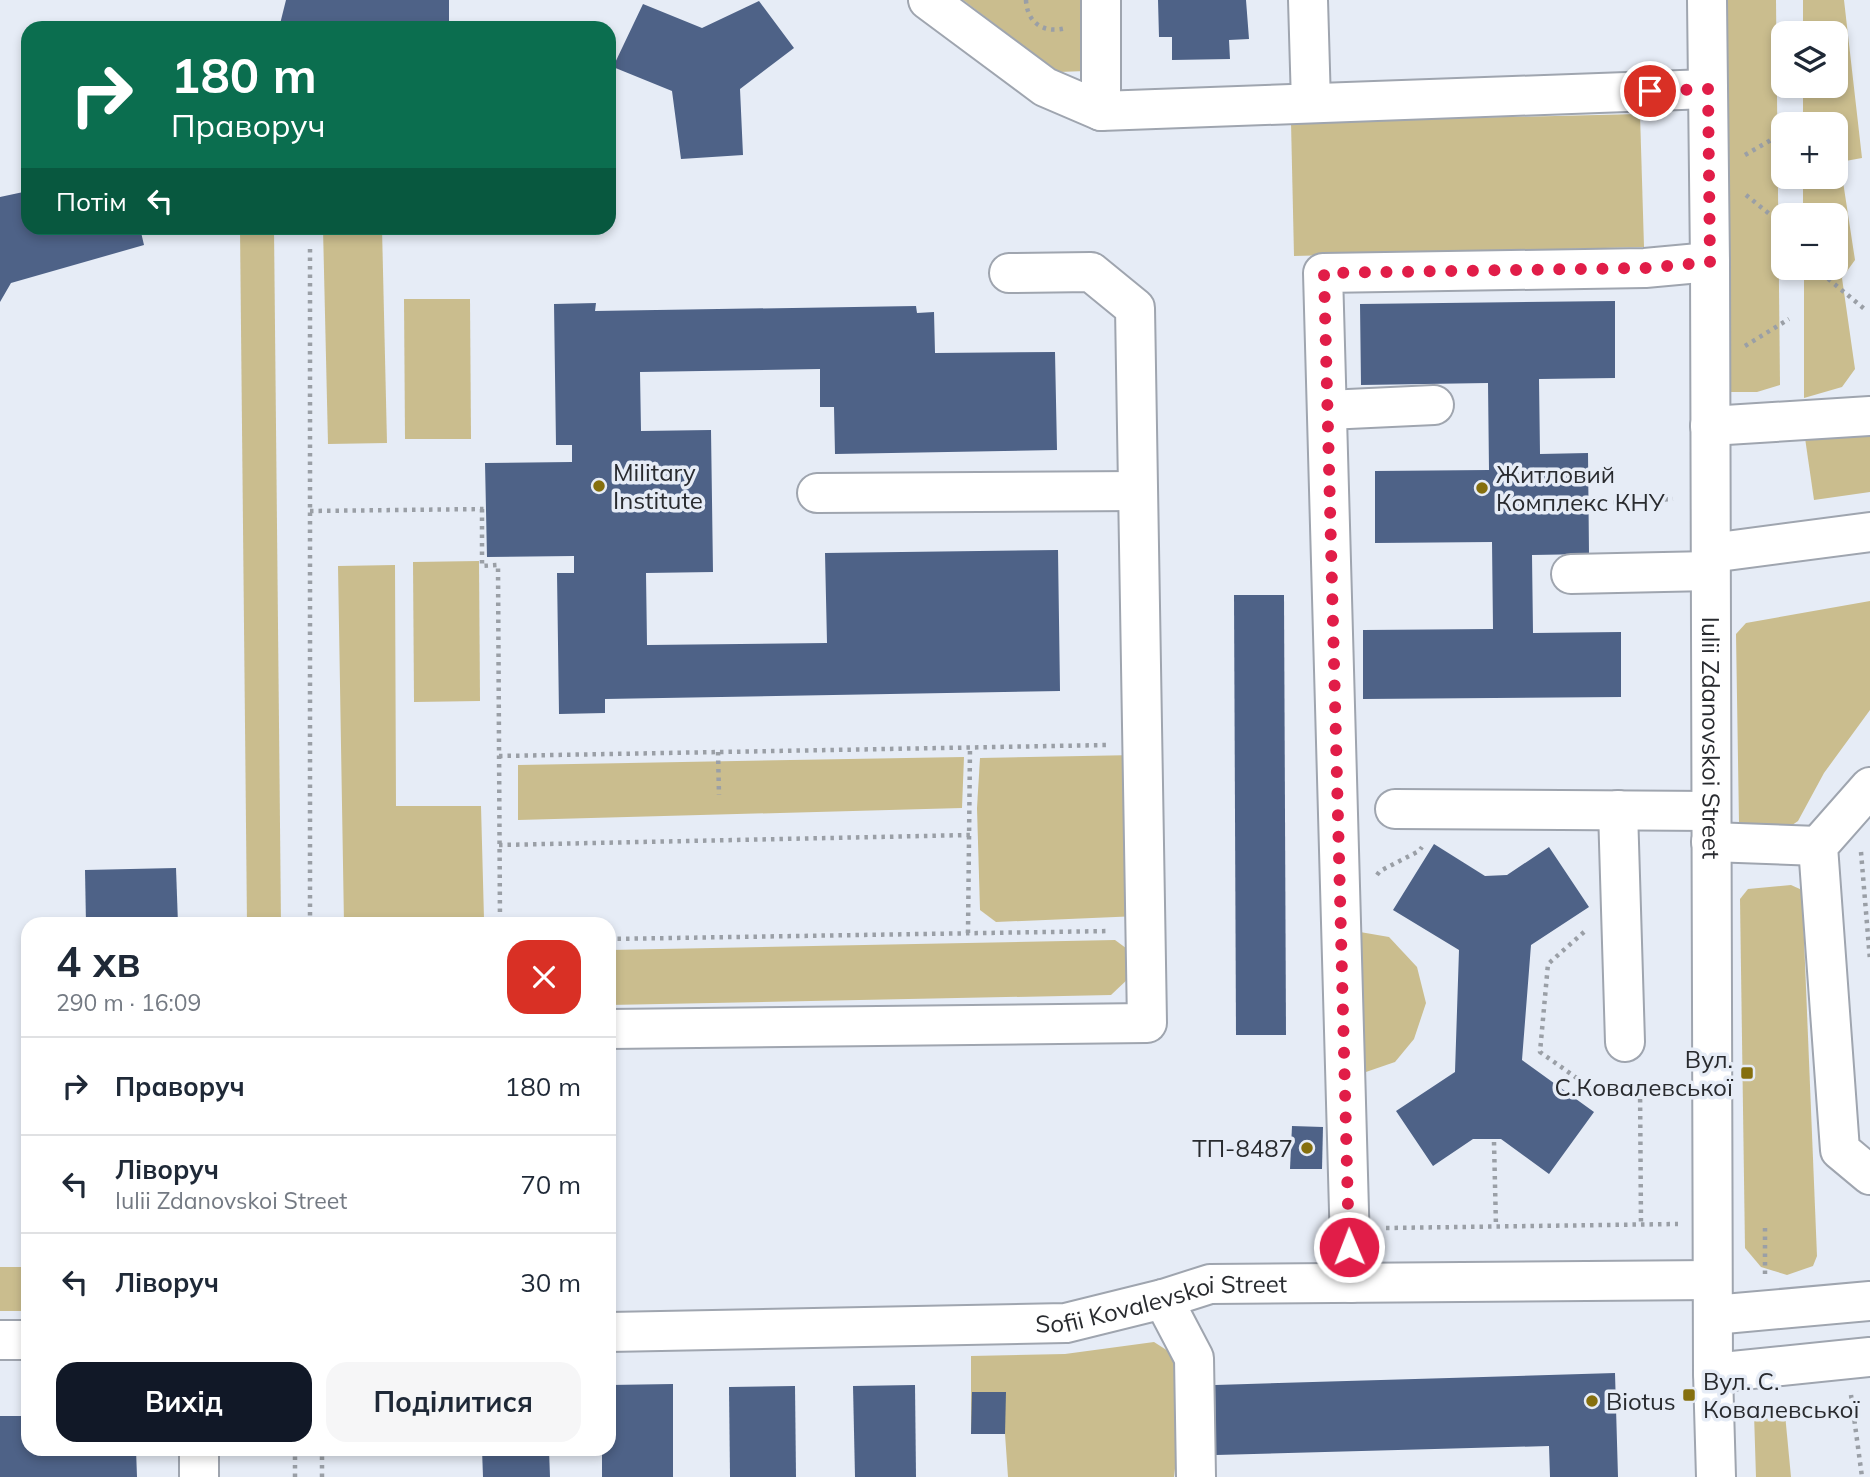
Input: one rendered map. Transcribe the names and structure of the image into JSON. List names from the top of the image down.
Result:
{
  "streets": {
    "street": ["Iulii Zdanovskoi Street", "Sofii Kovalevskoi Street"]
  },
  "crossings": [
    ["Iulii Zdanovskoi Street", "Sofii Kovalevskoi Street"]
  ],
  "places": {
    "other": [
      "Military Institute",
      "Житловий Комплекс КНУ",
      "ТП-8487",
      "Biotus"
    ],
    "transit": ["Вул. С.Ковалевської", "Вул. С. Ковалевської"]
  },
  "page": {
    "map_buttons": ["+", "−"],
    "turn": ["180 m", "Праворуч"],
    "then": "Потім",
    "heading": ["4 хв", "290 m · 16:09"],
    "list": [
      {
        "name": "Праворуч",
        "value": "180 m"
      },
      {
        "name": "Ліворуч",
        "note": "Iulii Zdanovskoi Street",
        "value": "70 m"
      },
      {
        "name": "Ліворуч",
        "value": "30 m"
      }
    ],
    "buttons": ["Вихід", "Поділитися"]
  }
}
